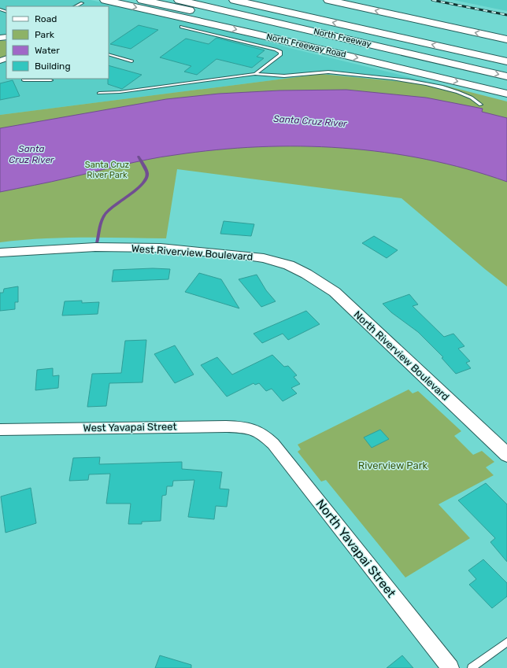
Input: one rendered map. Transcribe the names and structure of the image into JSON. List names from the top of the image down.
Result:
{
  "streets": {
    "highway": ["North Freeway"],
    "main road": ["North Freeway Road"],
    "street": [
      "West Riverview Boulevard",
      "North Riverview Boulevard",
      "West Yavapai Street",
      "North Yavapai Street"
    ]
  },
  "crossings": [
    ["West Riverview Boulevard", "North Riverview Boulevard"],
    ["West Yavapai Street", "North Yavapai Street"]
  ],
  "water": ["Santa Cruz River"],
  "parks": ["Santa Cruz River Park", "Riverview Park"],
  "legend": [
    "Road",
    "Park",
    "Water",
    "Building"
  ]
}
